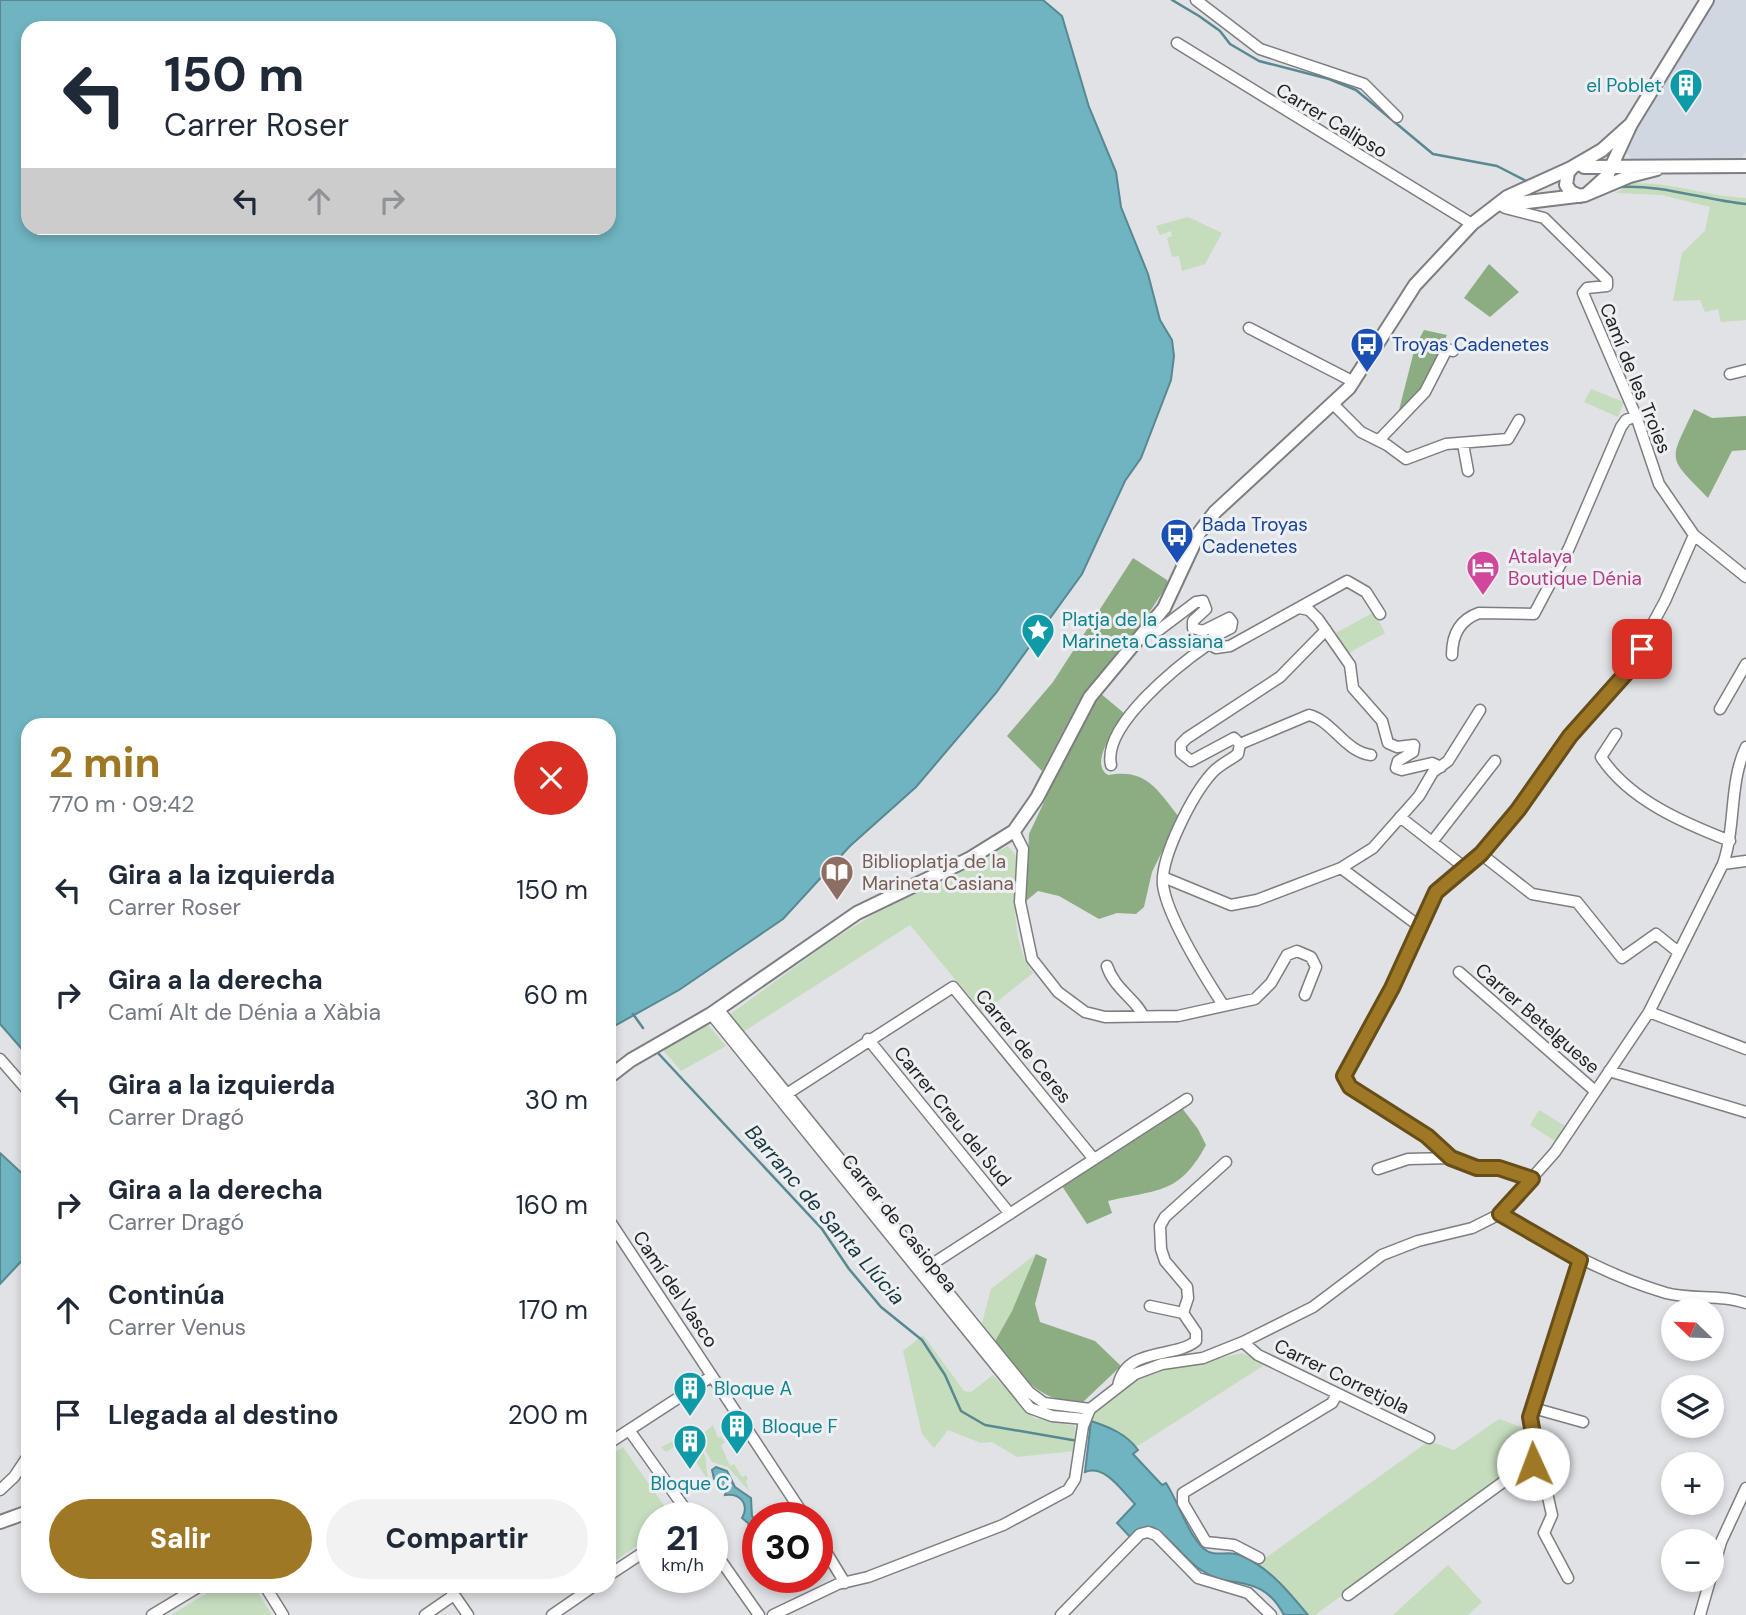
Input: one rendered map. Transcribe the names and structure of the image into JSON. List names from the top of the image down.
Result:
{
  "streets": {
    "street": [
      "Carrer Calipso",
      "Camí de les Troies",
      "Carrer Betelguese",
      "Carrer de Ceres",
      "Carrer Creu del Sud",
      "Carrer de Casiopea",
      "Camí del Vasco",
      "Carrer Corretjola"
    ]
  },
  "crossings": [
    ["Carrer de Ceres", "Carrer Creu del Sud"],
    ["Carrer de Ceres", "Carrer de Casiopea"]
  ],
  "water": ["Barranc de Santa Llúcia"],
  "places": {
    "building": [
      "el Poblet",
      "Bloque A",
      "Bloque F",
      "Bloque C"
    ],
    "bus stop": ["Troyas Cadenetes", "Bada Troyas Cadenetes"],
    "hotel": ["Atalaya Boutique Dénia"],
    "place": ["Platja de la Marineta Cassiana"],
    "library": ["Biblioplatja de la Marineta Casiana"]
  },
  "north": "top left",
  "page": {
    "turn": ["150 m", "Carrer Roser"],
    "heading": ["2 min", "770 m · 09:42"],
    "list": [
      {
        "name": "Gira a la izquierda",
        "note": "Carrer Roser",
        "value": "150 m"
      },
      {
        "name": "Gira a la derecha",
        "note": "Camí Alt de Dénia a Xàbia",
        "value": "60 m"
      },
      {
        "name": "Gira a la izquierda",
        "note": "Carrer Dragó",
        "value": "30 m"
      },
      {
        "name": "Gira a la derecha",
        "note": "Carrer Dragó",
        "value": "160 m"
      },
      {
        "name": "Continúa",
        "note": "Carrer Venus",
        "value": "170 m"
      },
      {
        "name": "Llegada al destino",
        "value": "200 m"
      }
    ],
    "map_buttons": ["+", "−"],
    "buttons": ["Salir", "Compartir"],
    "speed": "21 km/h",
    "limit": "30"
  }
}
